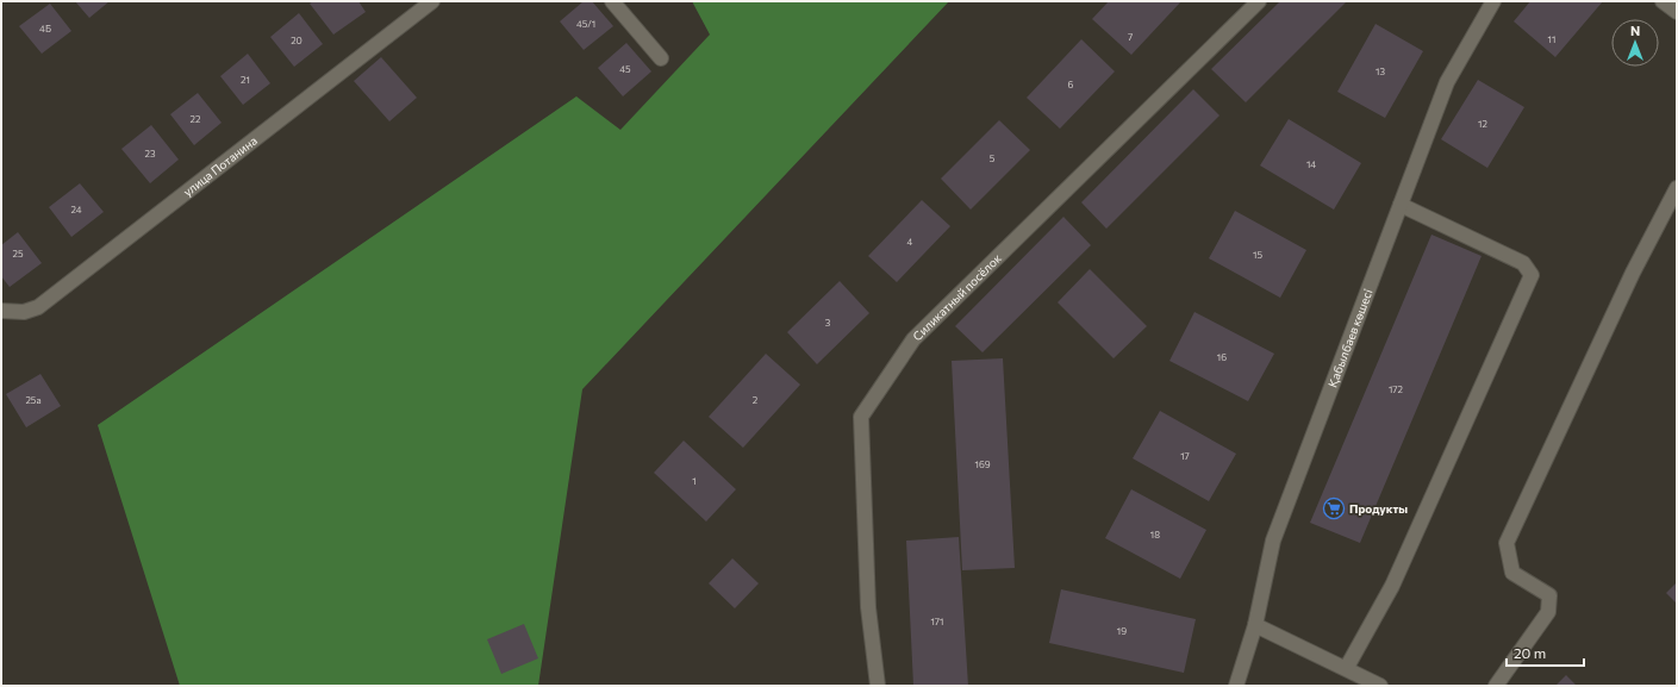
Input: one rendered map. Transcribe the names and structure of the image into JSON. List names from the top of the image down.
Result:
{
  "streets": {
    "street": ["улица Потанина", "Силикатный посёлок", "Қабылбаев көшесі"]
  },
  "places": {
    "supermarket": ["Продукты"]
  },
  "house_numbers": [
    "45/1",
    "4Б",
    "7",
    "11",
    "20",
    "45",
    "13",
    "21",
    "6",
    "22",
    "12",
    "23",
    "5",
    "14",
    "24",
    "4",
    "25",
    "15",
    "3",
    "16",
    "172",
    "25а",
    "2",
    "17",
    "169",
    "1",
    "18",
    "171",
    "19"
  ],
  "scale_bar": "20 m",
  "north": "top"
}
